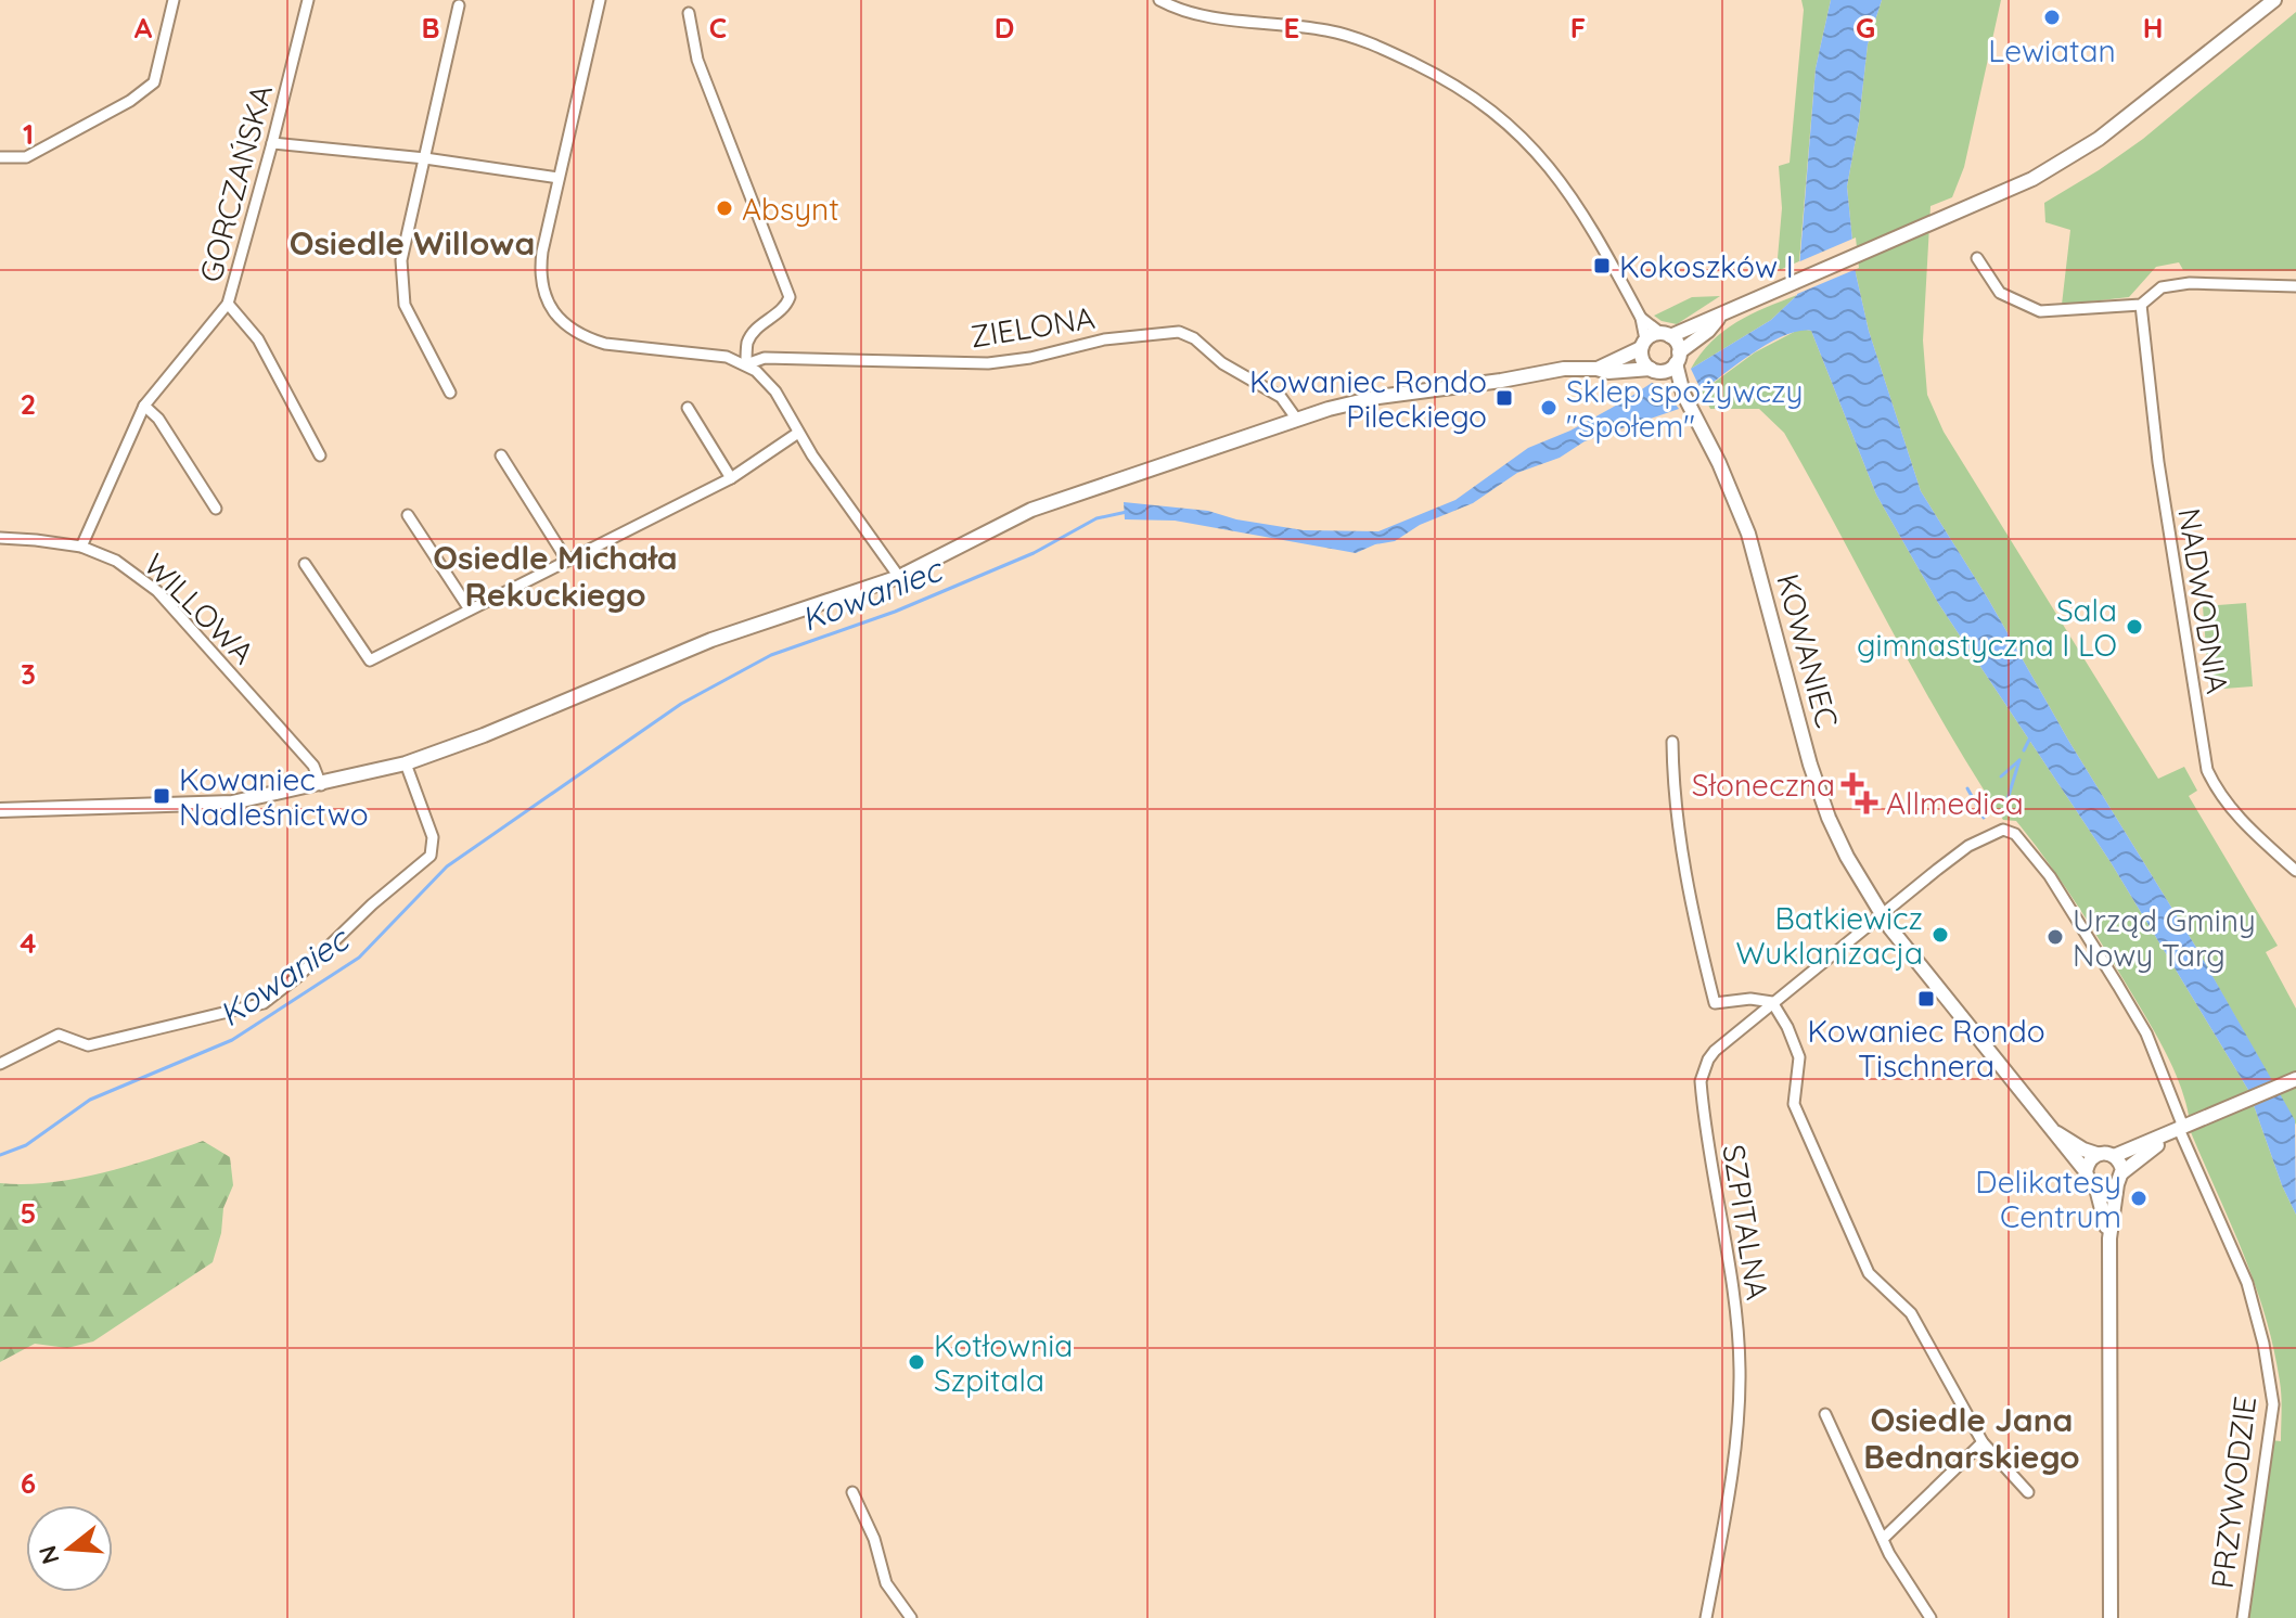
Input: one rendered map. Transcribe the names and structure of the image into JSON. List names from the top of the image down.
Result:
{
  "streets": {
    "street": [
      "GORCZAŃSKA",
      "ZIELONA",
      "NADWODNIA",
      "WILLOWA",
      "KOWANIEC",
      "SZPITALNA",
      "PRZYWODZIE"
    ]
  },
  "crossings": [
    ["GORCZAŃSKA", "WILLOWA"],
    ["KOWANIEC", "SZPITALNA"],
    ["KOWANIEC", "PRZYWODZIE"],
    ["SZPITALNA", "PRZYWODZIE"]
  ],
  "districts": ["Osiedle Willowa", "Osiedle Michała Rekuckiego", "Osiedle Jana Bednarskiego"],
  "water": ["Kowaniec"],
  "places": {
    "other": [
      "Lewiatan",
      "Absynt",
      "Sklep spożywczy \"Społem\"",
      "Sala gimnastyczna I LO",
      "Batkiewicz Wuklanizacja",
      "Urząd Gminy Nowy Targ",
      "Delikatesy Centrum",
      "Kotłownia Szpitala"
    ],
    "transit": [
      "Kokoszków I",
      "Kowaniec Rondo Pileckiego",
      "Kowaniec Nadleśnictwo",
      "Kowaniec Rondo Tischnera"
    ],
    "health": ["Słoneczna", "Allmedica"]
  },
  "north": "left",
  "grid": {
    "columns": [
      "A",
      "B",
      "C",
      "D",
      "E",
      "F",
      "G",
      "H"
    ],
    "rows": [
      "1",
      "2",
      "3",
      "4",
      "5",
      "6"
    ]
  }
}
